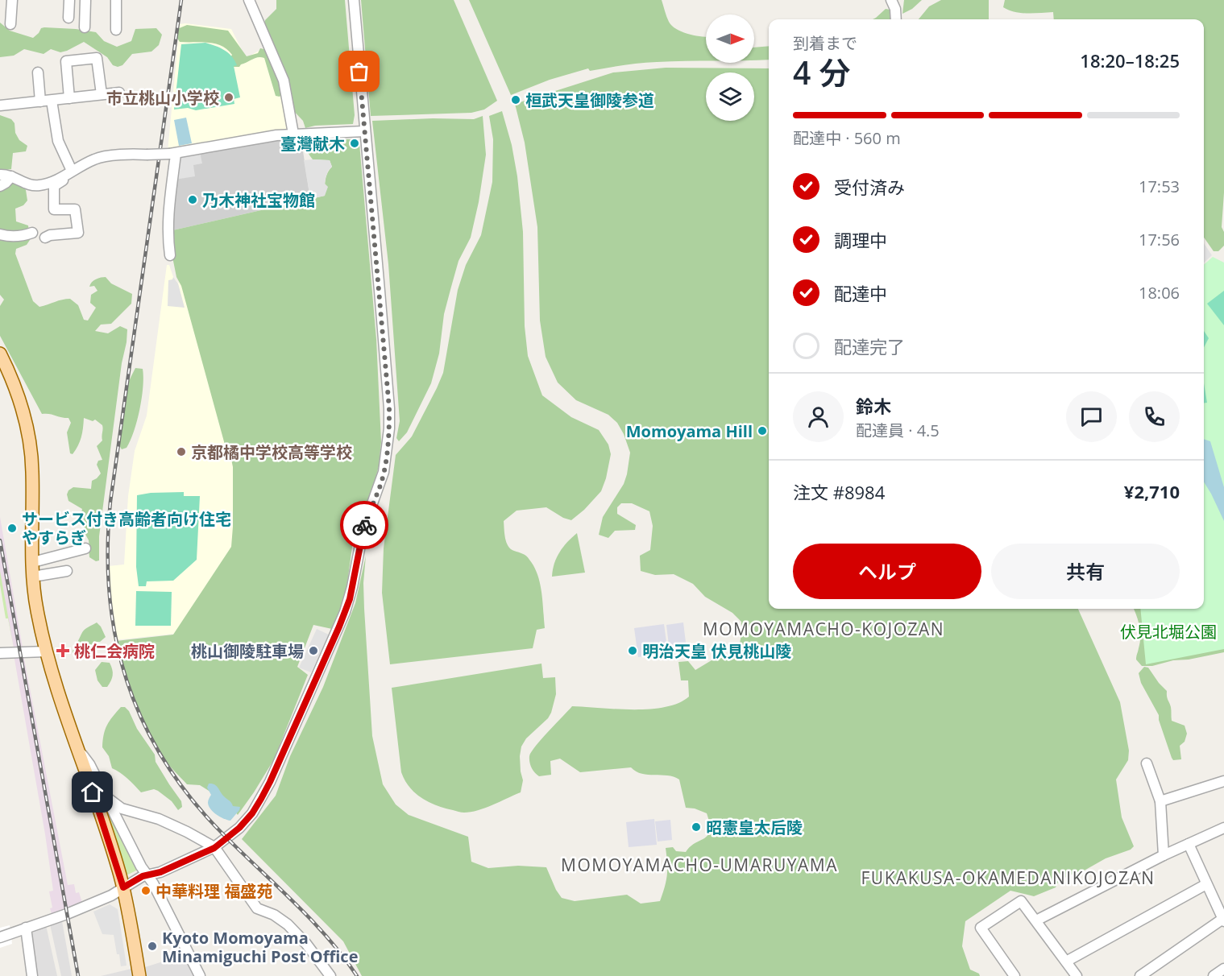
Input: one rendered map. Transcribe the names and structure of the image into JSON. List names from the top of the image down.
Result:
{
  "districts": ["MOMOYAMACHO-KOJOZAN", "MOMOYAMACHO-UMARUYAMA", "FUKAKUSA-OKAMEDANIKOJOZAN"],
  "parks": ["伏見北堀公園"],
  "places": {
    "other": [
      "市立桃山小学校",
      "桓武天皇御陵参道",
      "臺灣献木",
      "乃木神社宝物館",
      "Momoyama Hill",
      "京都橘中学校高等学校",
      "サービス付き高齢者向け住宅 やすらぎ",
      "桃山御陵駐車場",
      "明治天皇 伏見桃山陵",
      "昭憲皇太后陵",
      "中華料理 福盛苑",
      "Kyoto Momoyama Minamiguchi Post Office"
    ],
    "health": ["桃仁会病院"]
  },
  "north": "right",
  "page": {
    "heading": ["4 分", "到着まで", "18:20–18:25"],
    "panel": [
      "鈴木",
      "配達員 · 4.5",
      "注文 #8984",
      "¥2,710"
    ],
    "bar": "配達中 · 560 m",
    "list": [
      ["受付済み", "17:53"],
      ["調理中", "17:56"],
      ["配達中", "18:06"],
      "配達完了"
    ],
    "buttons": ["ヘルプ", "共有"]
  }
}
